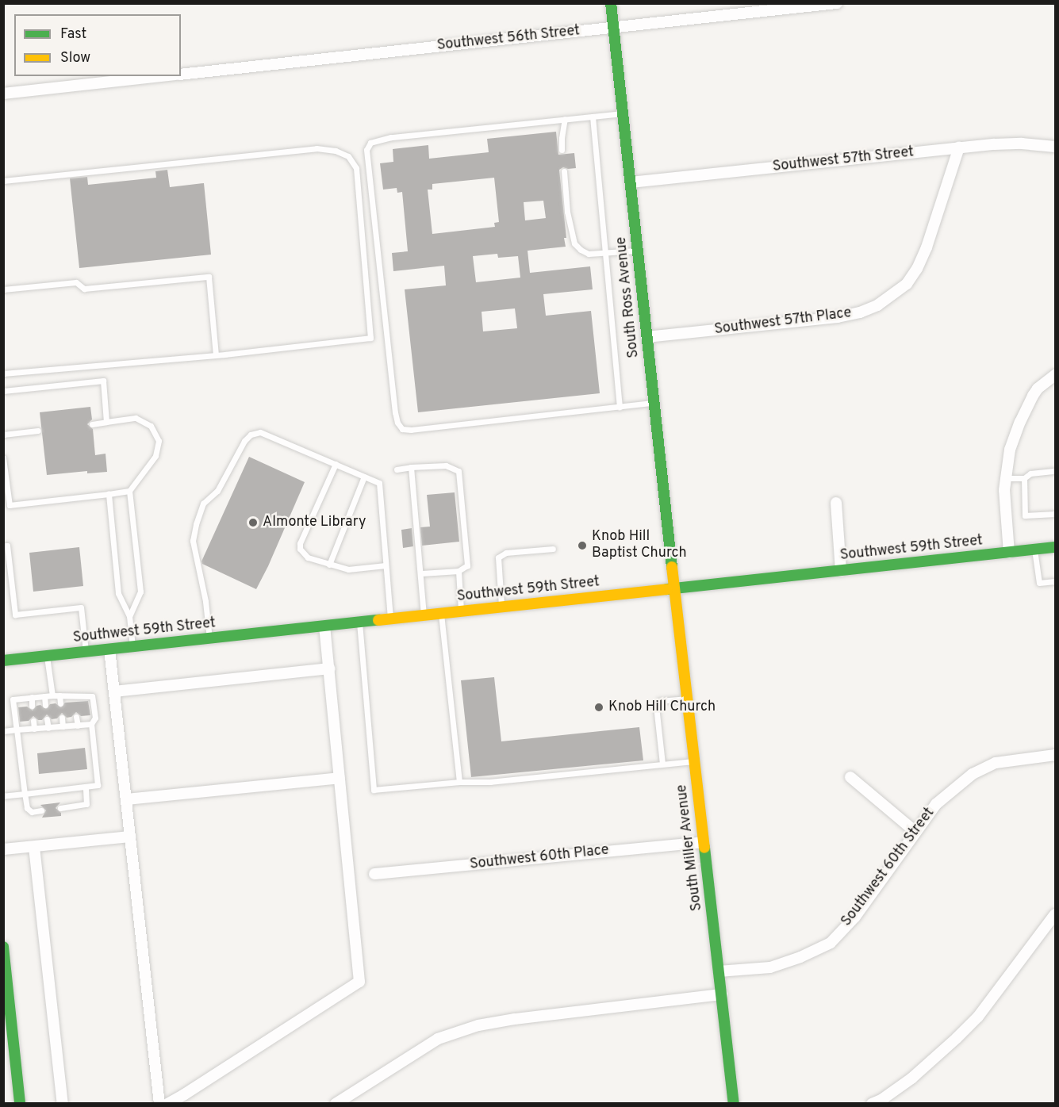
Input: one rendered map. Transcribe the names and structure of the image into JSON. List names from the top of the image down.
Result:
{
  "streets": {
    "main road": ["South Ross Avenue", "Southwest 59th Street", "South Miller Avenue"],
    "street": [
      "Southwest 56th Street",
      "Southwest 57th Street",
      "Southwest 57th Place",
      "Southwest 60th Place",
      "Southwest 60th Street"
    ]
  },
  "crossings": [
    ["Southwest 56th Street", "South Ross Avenue"],
    ["Southwest 57th Street", "South Ross Avenue"],
    ["Southwest 57th Street", "Southwest 57th Place"],
    ["South Ross Avenue", "Southwest 57th Place"],
    ["South Ross Avenue", "Southwest 59th Street"],
    ["South Ross Avenue", "South Miller Avenue"],
    ["Southwest 59th Street", "South Miller Avenue"],
    ["South Miller Avenue", "Southwest 60th Place"],
    ["South Miller Avenue", "Southwest 60th Street"]
  ],
  "places": ["Almonte Library", "Knob Hill Baptist Church", "Knob Hill Church"],
  "legend": ["Fast", "Slow"]
}
